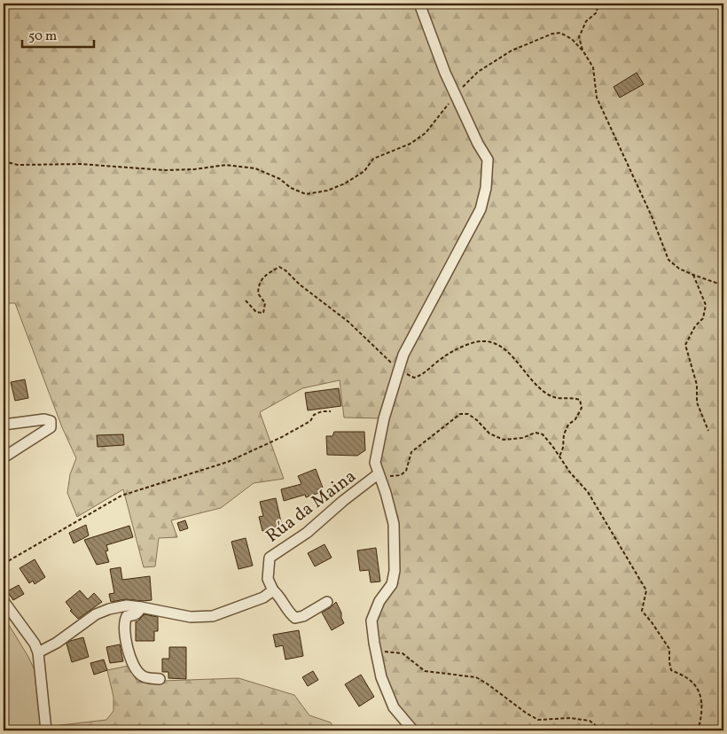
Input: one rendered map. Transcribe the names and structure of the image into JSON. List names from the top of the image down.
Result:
{
  "streets": {
    "street": ["Rúa da Maina"]
  },
  "scale_bar": "50 m"
}
